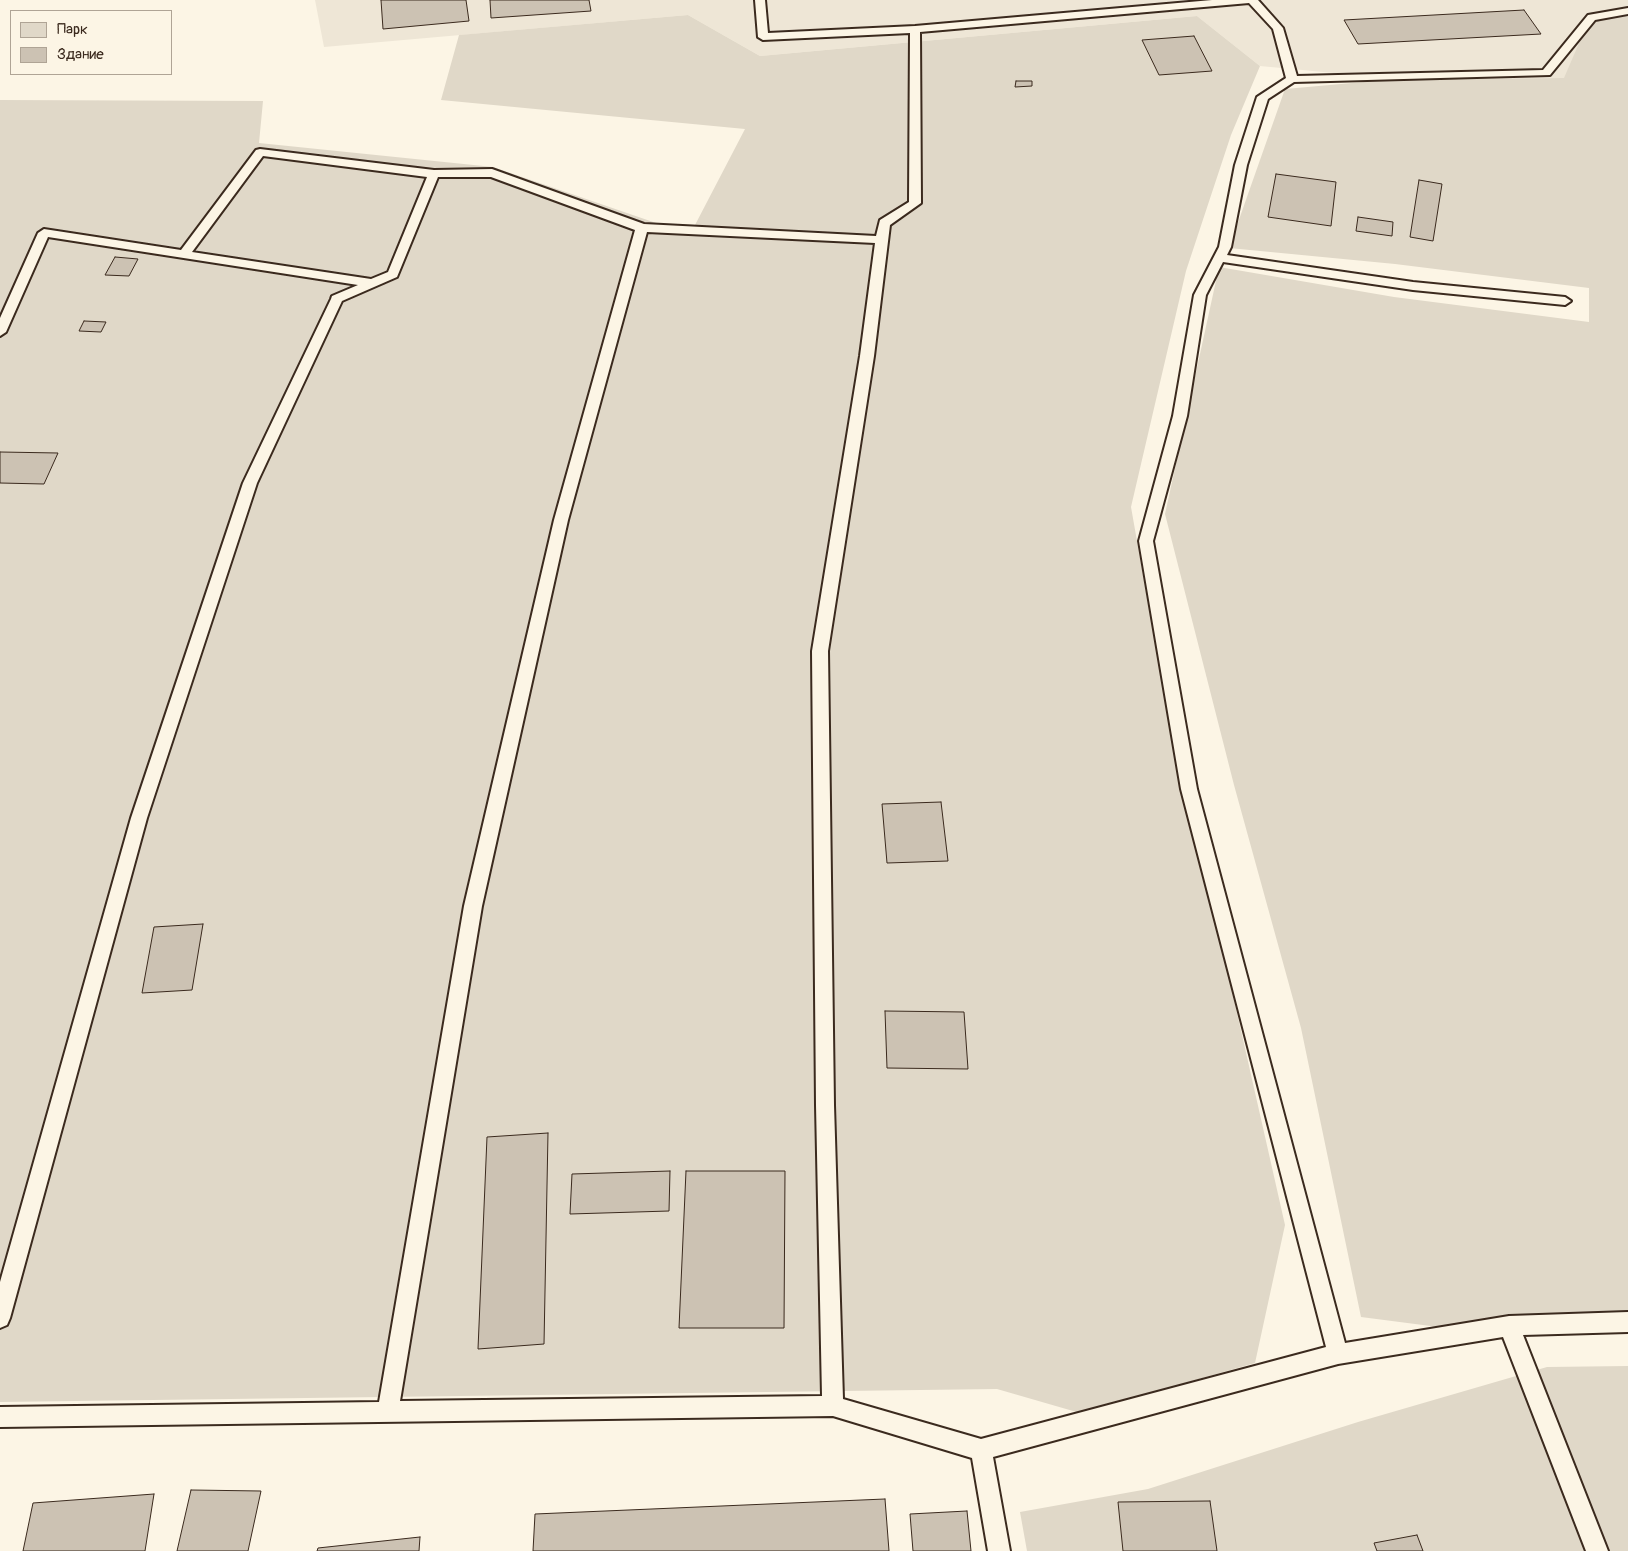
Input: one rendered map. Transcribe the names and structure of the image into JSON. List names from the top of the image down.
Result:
{
  "legend": ["Парк", "Здание"]
}
